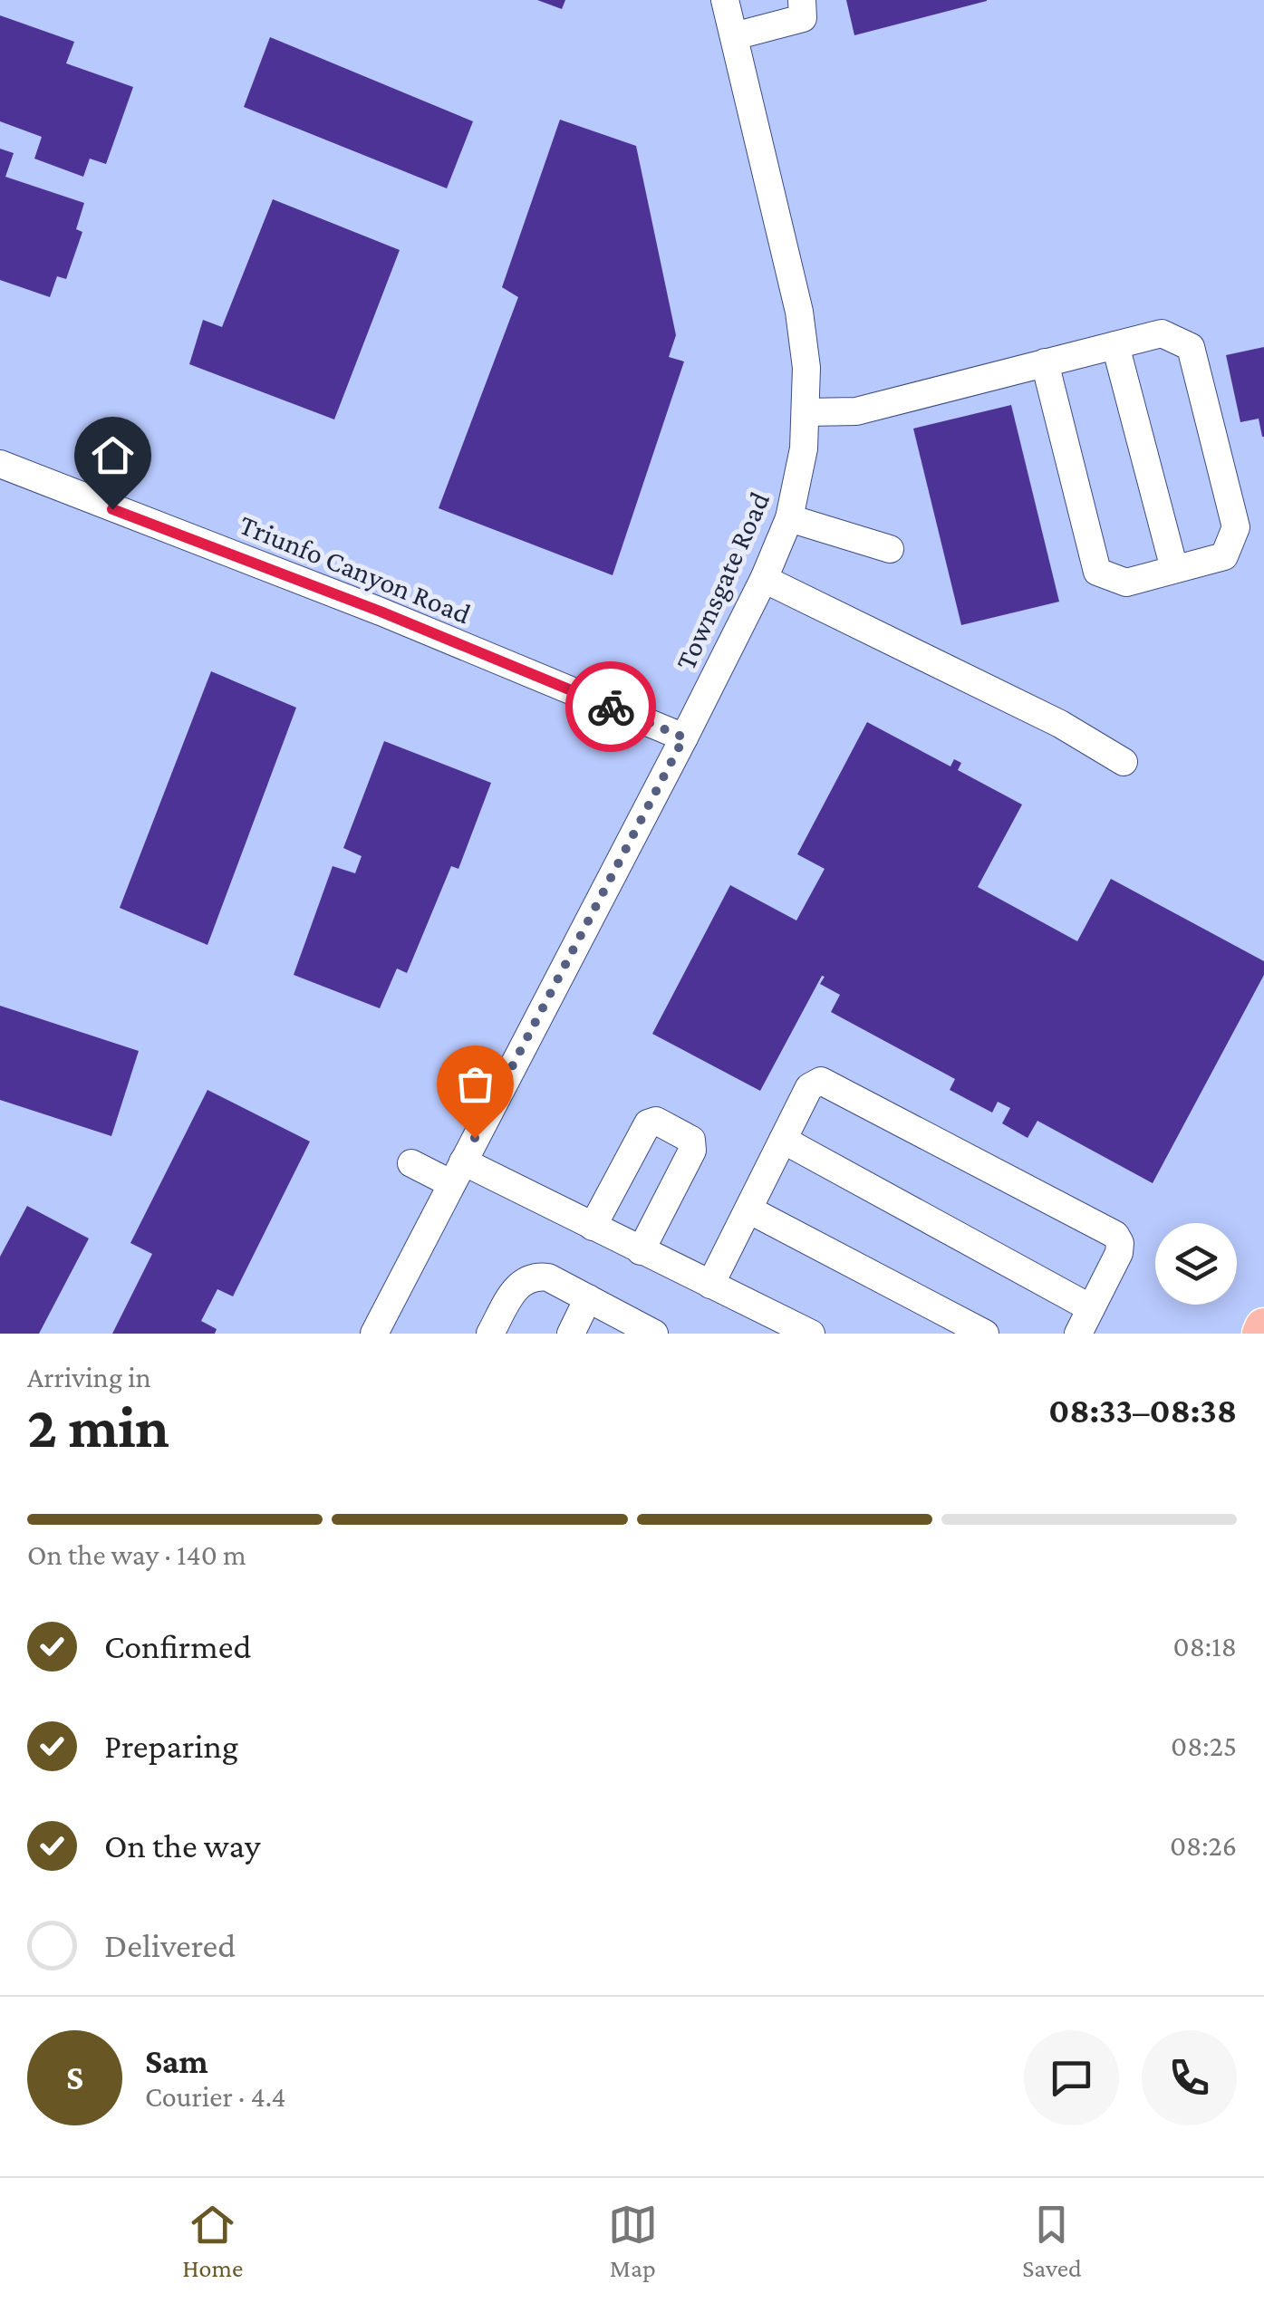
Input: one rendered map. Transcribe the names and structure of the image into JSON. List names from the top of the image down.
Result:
{
  "streets": {
    "street": ["Triunfo Canyon Road", "Townsgate Road"]
  },
  "crossings": [
    ["Triunfo Canyon Road", "Townsgate Road"]
  ],
  "page": {
    "heading": ["2 min", "Arriving in", "08:33–08:38"],
    "panel": ["Sam", "Courier · 4.4"],
    "bar": "On the way · 140 m",
    "list": [
      ["Confirmed", "08:18"],
      ["Preparing", "08:25"],
      ["On the way", "08:26"],
      "Delivered"
    ],
    "round": "S",
    "tabs": ["Home", "Map", "Saved"]
  }
}
